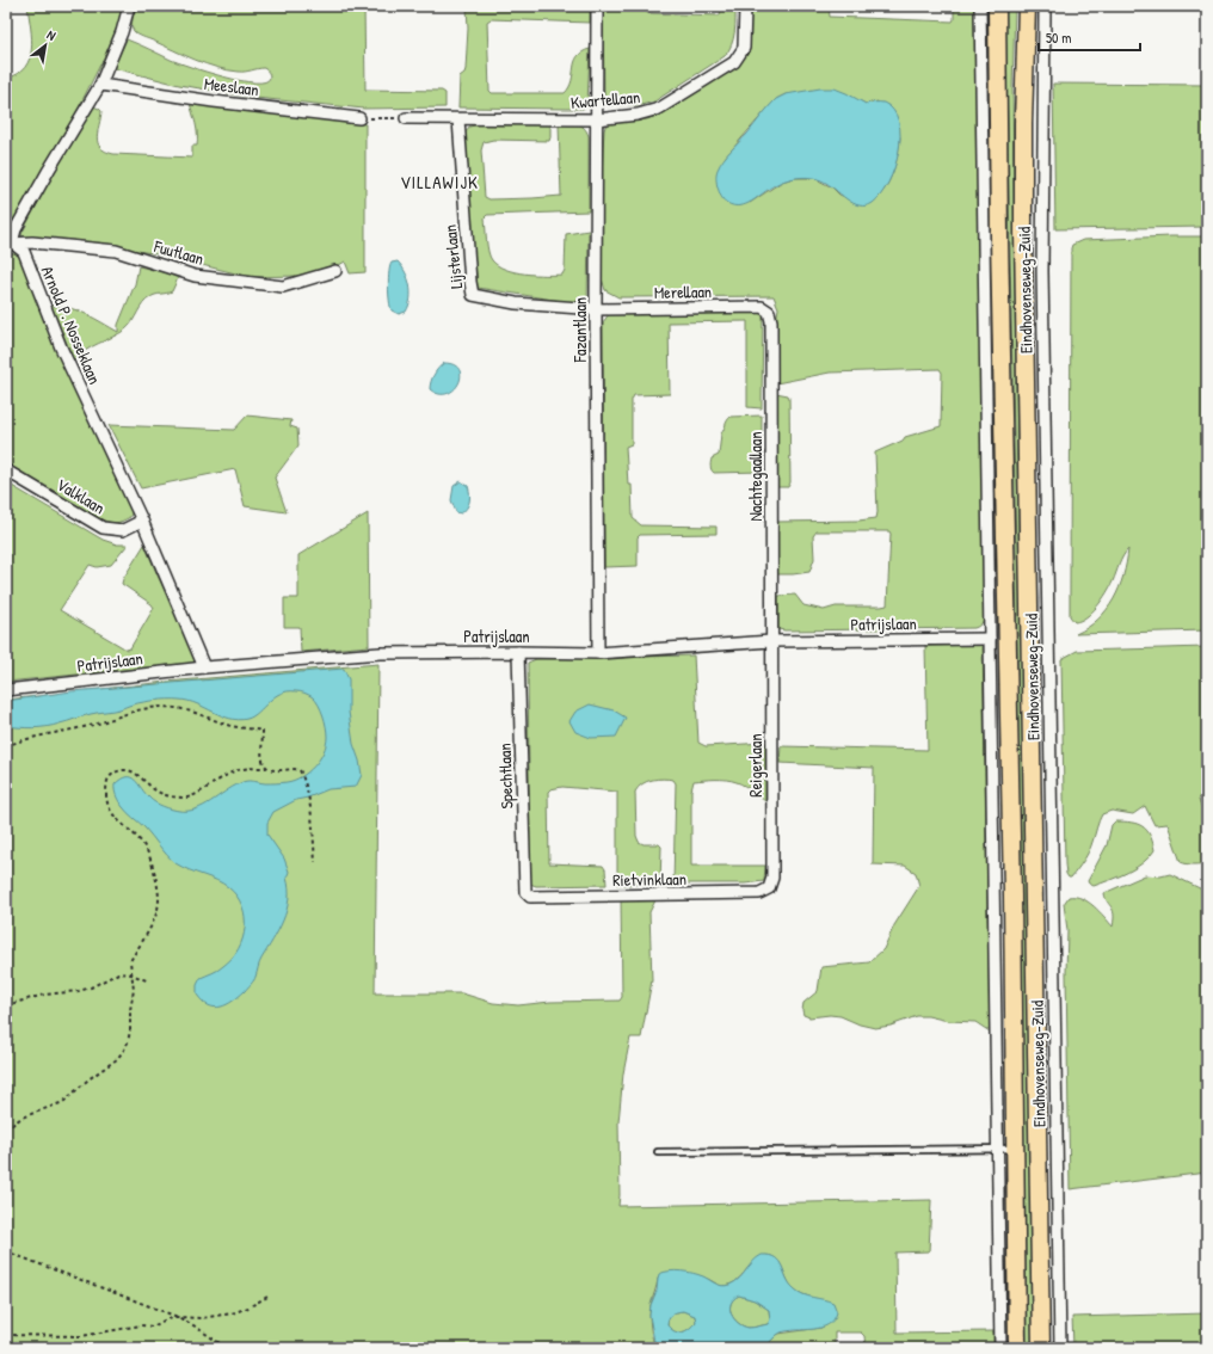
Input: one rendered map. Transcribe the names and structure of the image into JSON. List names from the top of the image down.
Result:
{
  "streets": {
    "main road": ["Eindhovenseweg-Zuid"],
    "street": [
      "Meeslaan",
      "Kwartellaan",
      "Fuutlaan",
      "Lijsterlaan",
      "Merellaan",
      "Arnold P. Nosseklaan",
      "Fazantlaan",
      "Nachtegaallaan",
      "Valklaan",
      "Patrijslaan",
      "Reigerlaan",
      "Spechtlaan",
      "Rietvinklaan"
    ]
  },
  "crossings": [
    ["Kwartellaan", "Lijsterlaan"],
    ["Kwartellaan", "Fazantlaan"],
    ["Fuutlaan", "Arnold P. Nosseklaan"],
    ["Lijsterlaan", "Merellaan"],
    ["Lijsterlaan", "Fazantlaan"],
    ["Merellaan", "Fazantlaan"],
    ["Merellaan", "Nachtegaallaan"],
    ["Arnold P. Nosseklaan", "Valklaan"],
    ["Arnold P. Nosseklaan", "Patrijslaan"],
    ["Fazantlaan", "Patrijslaan"],
    ["Nachtegaallaan", "Patrijslaan"],
    ["Nachtegaallaan", "Reigerlaan"],
    ["Patrijslaan", "Reigerlaan"],
    ["Patrijslaan", "Spechtlaan"],
    ["Reigerlaan", "Rietvinklaan"],
    ["Spechtlaan", "Rietvinklaan"]
  ],
  "districts": ["VILLAWIJK"],
  "scale_bar": "50 m",
  "north": "top right"
}
